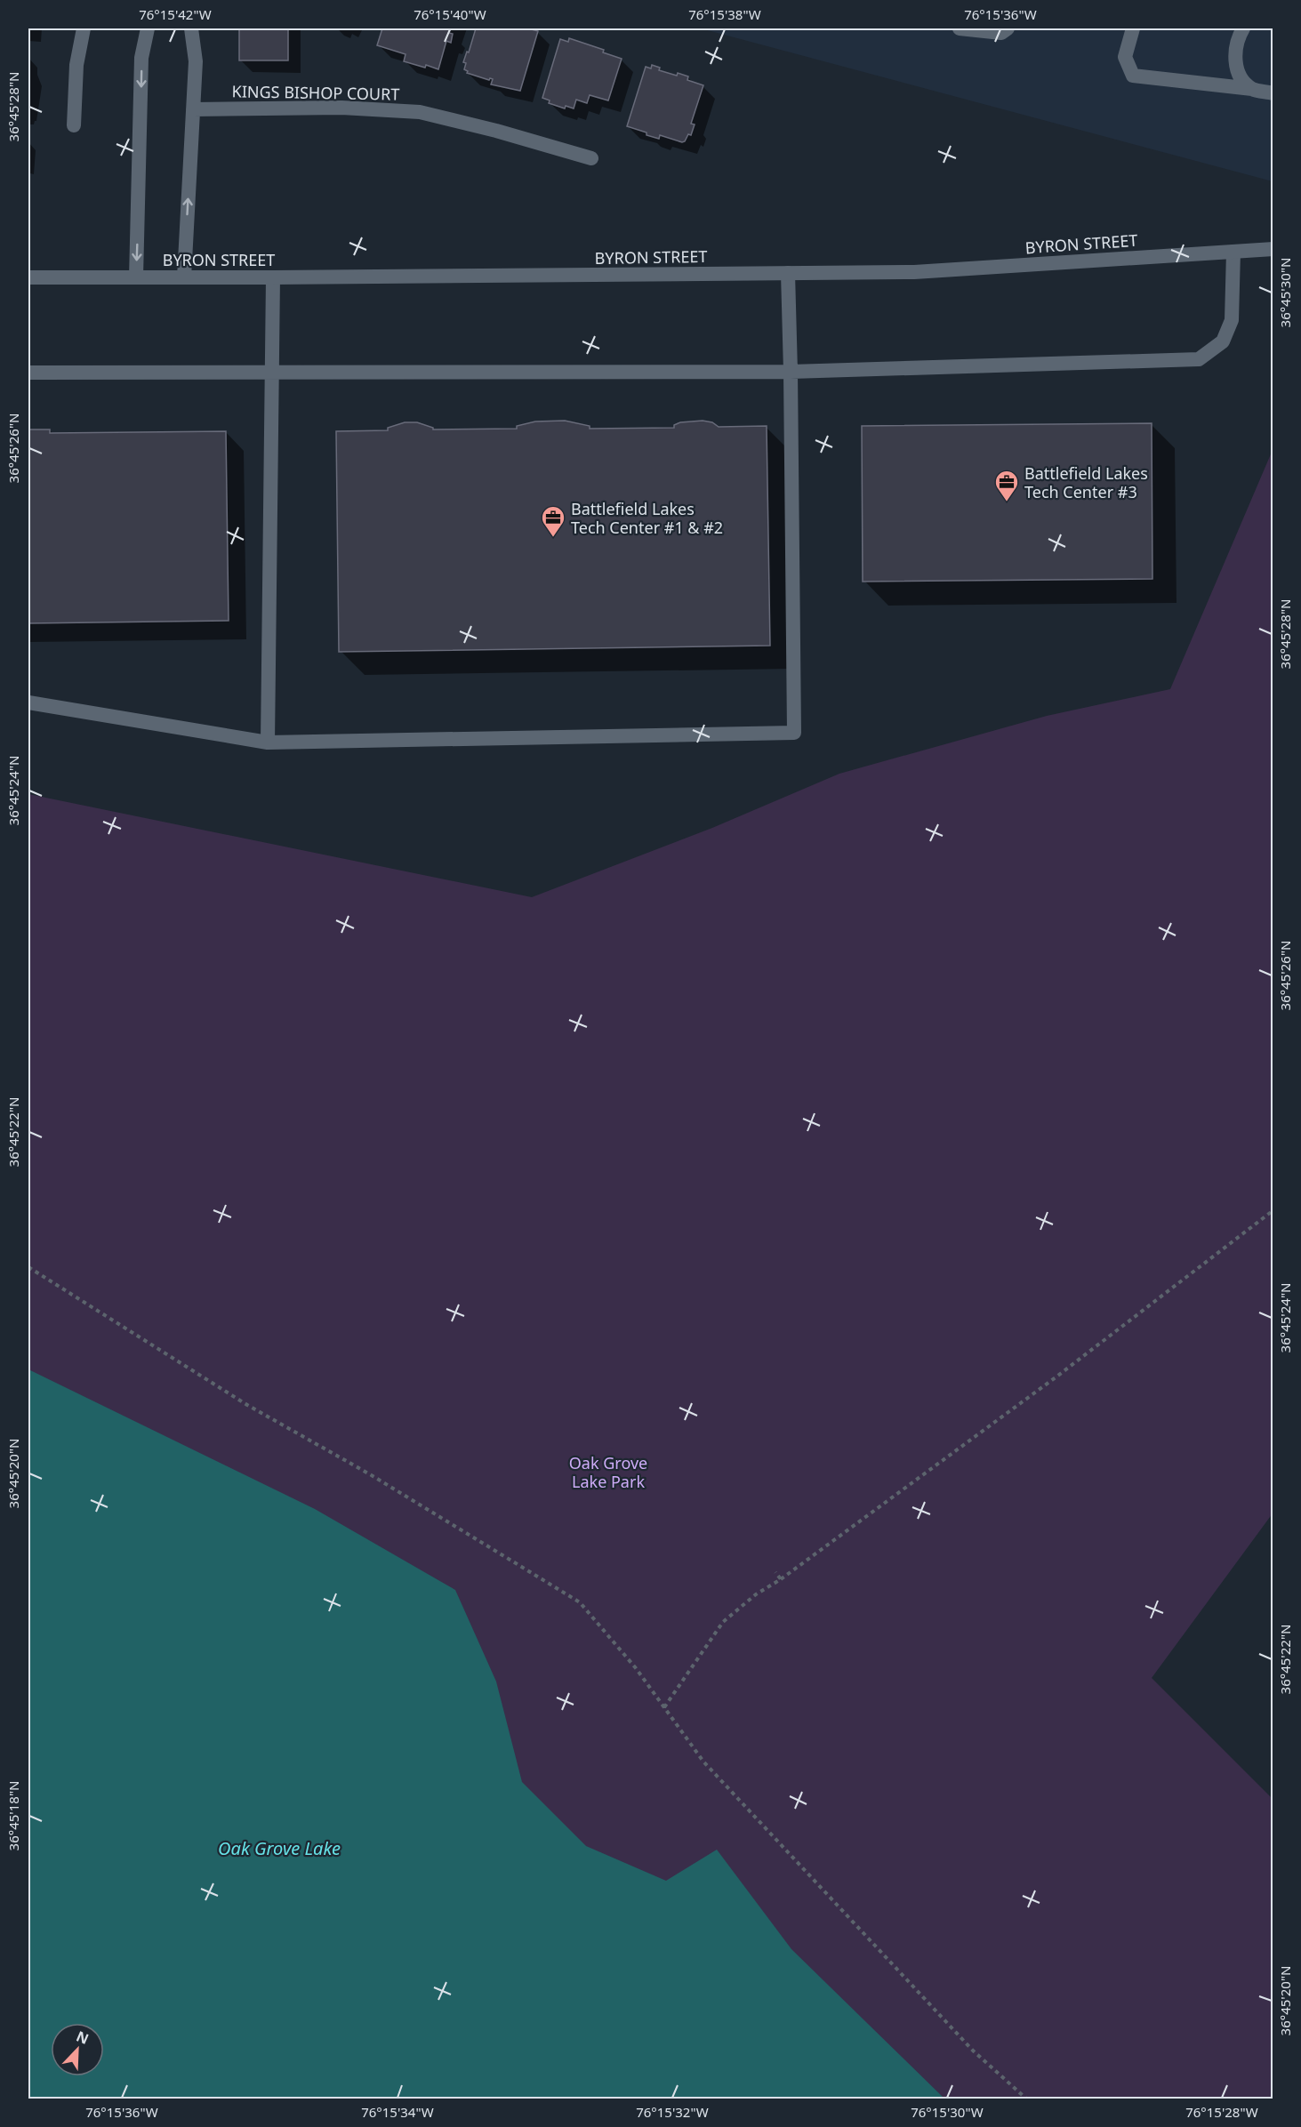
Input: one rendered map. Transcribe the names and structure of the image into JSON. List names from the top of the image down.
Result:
{
  "streets": {
    "street": ["KINGS BISHOP COURT", "BYRON STREET"]
  },
  "water": ["Oak Grove Lake"],
  "parks": ["Oak Grove Lake Park"],
  "places": {
    "office": ["Battlefield Lakes Tech Center #3", "Battlefield Lakes Tech Center #1 & #2"]
  },
  "north": "top right",
  "coordinates": [
    "76°15'42\"W",
    "76°15'40\"W",
    "76°15'38\"W",
    "76°15'36\"W",
    "36°45'28\"N",
    "36°45'30\"N",
    "36°45'26\"N",
    "36°45'24\"N",
    "36°45'22\"N",
    "36°45'20\"N",
    "36°45'18\"N",
    "76°15'34\"W",
    "76°15'32\"W",
    "76°15'30\"W",
    "76°15'28\"W"
  ]
}
